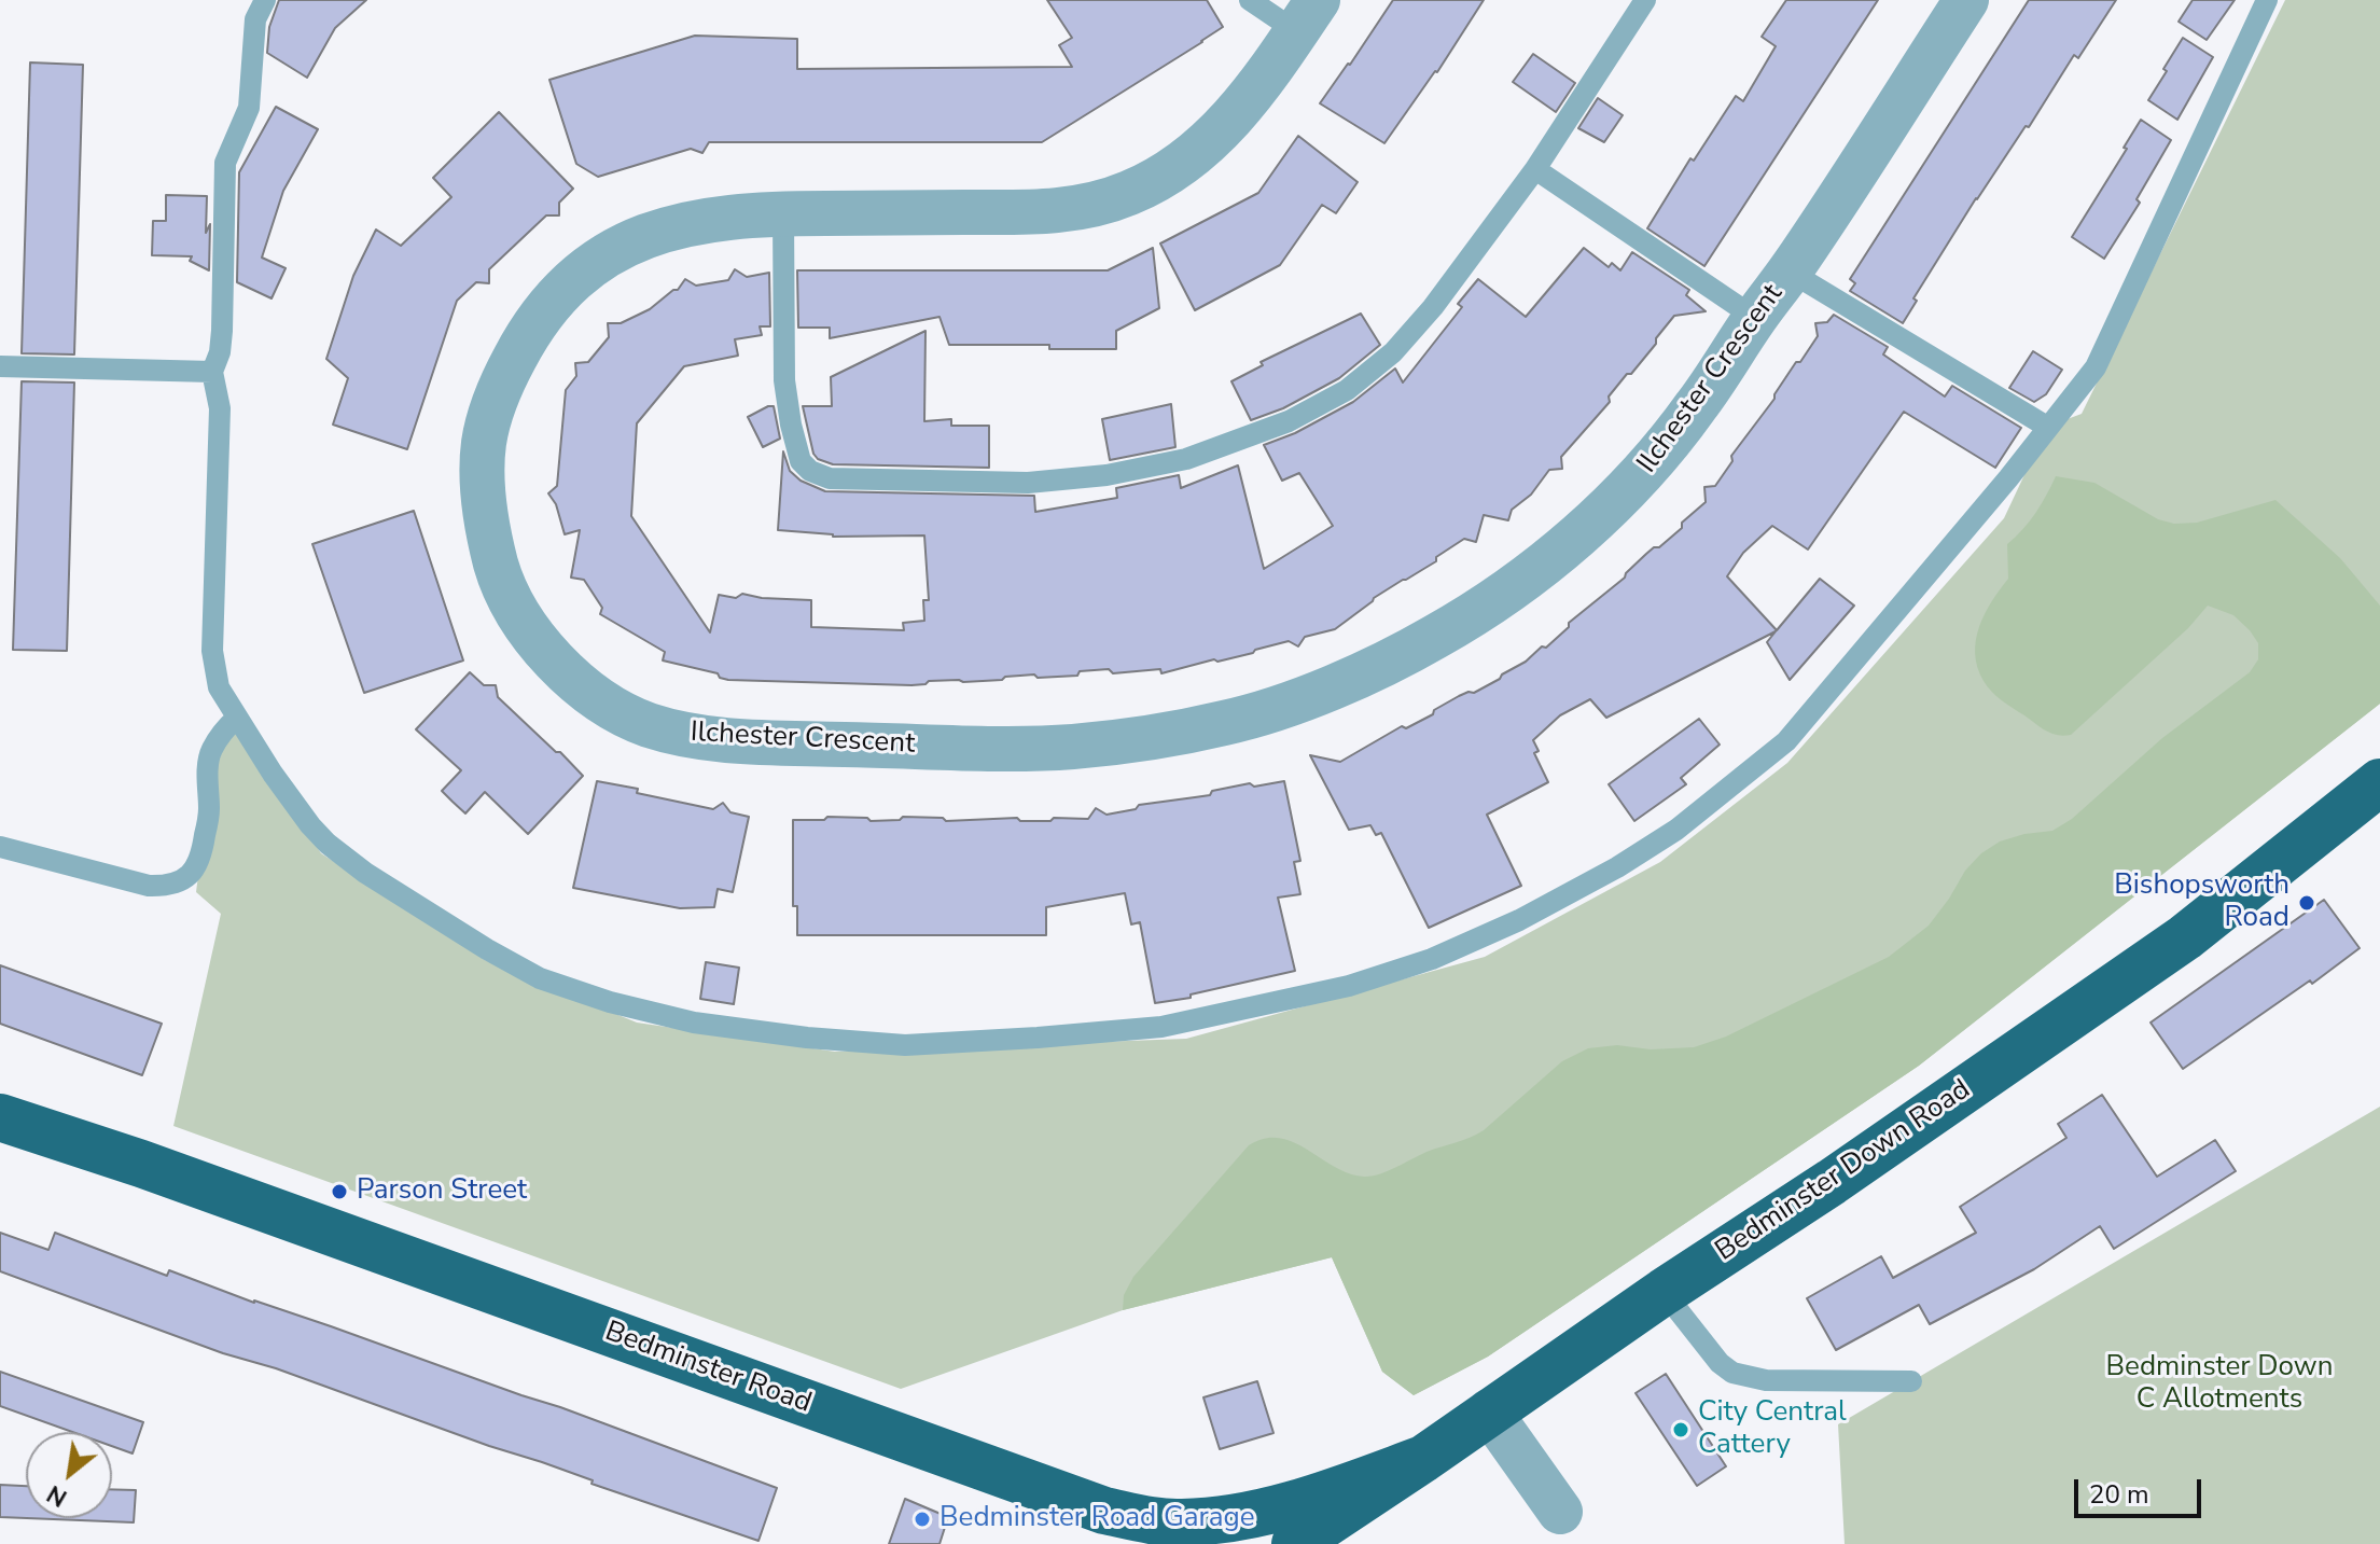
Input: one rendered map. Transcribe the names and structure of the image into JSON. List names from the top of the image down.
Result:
{
  "streets": {
    "highway": ["Bedminster Down Road", "Bedminster Road"],
    "street": ["Ilchester Crescent"]
  },
  "crossings": [
    ["Bedminster Down Road", "Bedminster Road"]
  ],
  "parks": ["Bedminster Down C Allotments"],
  "places": [
    "Bishopsworth Road",
    "Parson Street",
    "City Central Cattery",
    "Bedminster Road Garage"
  ],
  "scale_bar": "20 m",
  "north": "bottom left"
}
